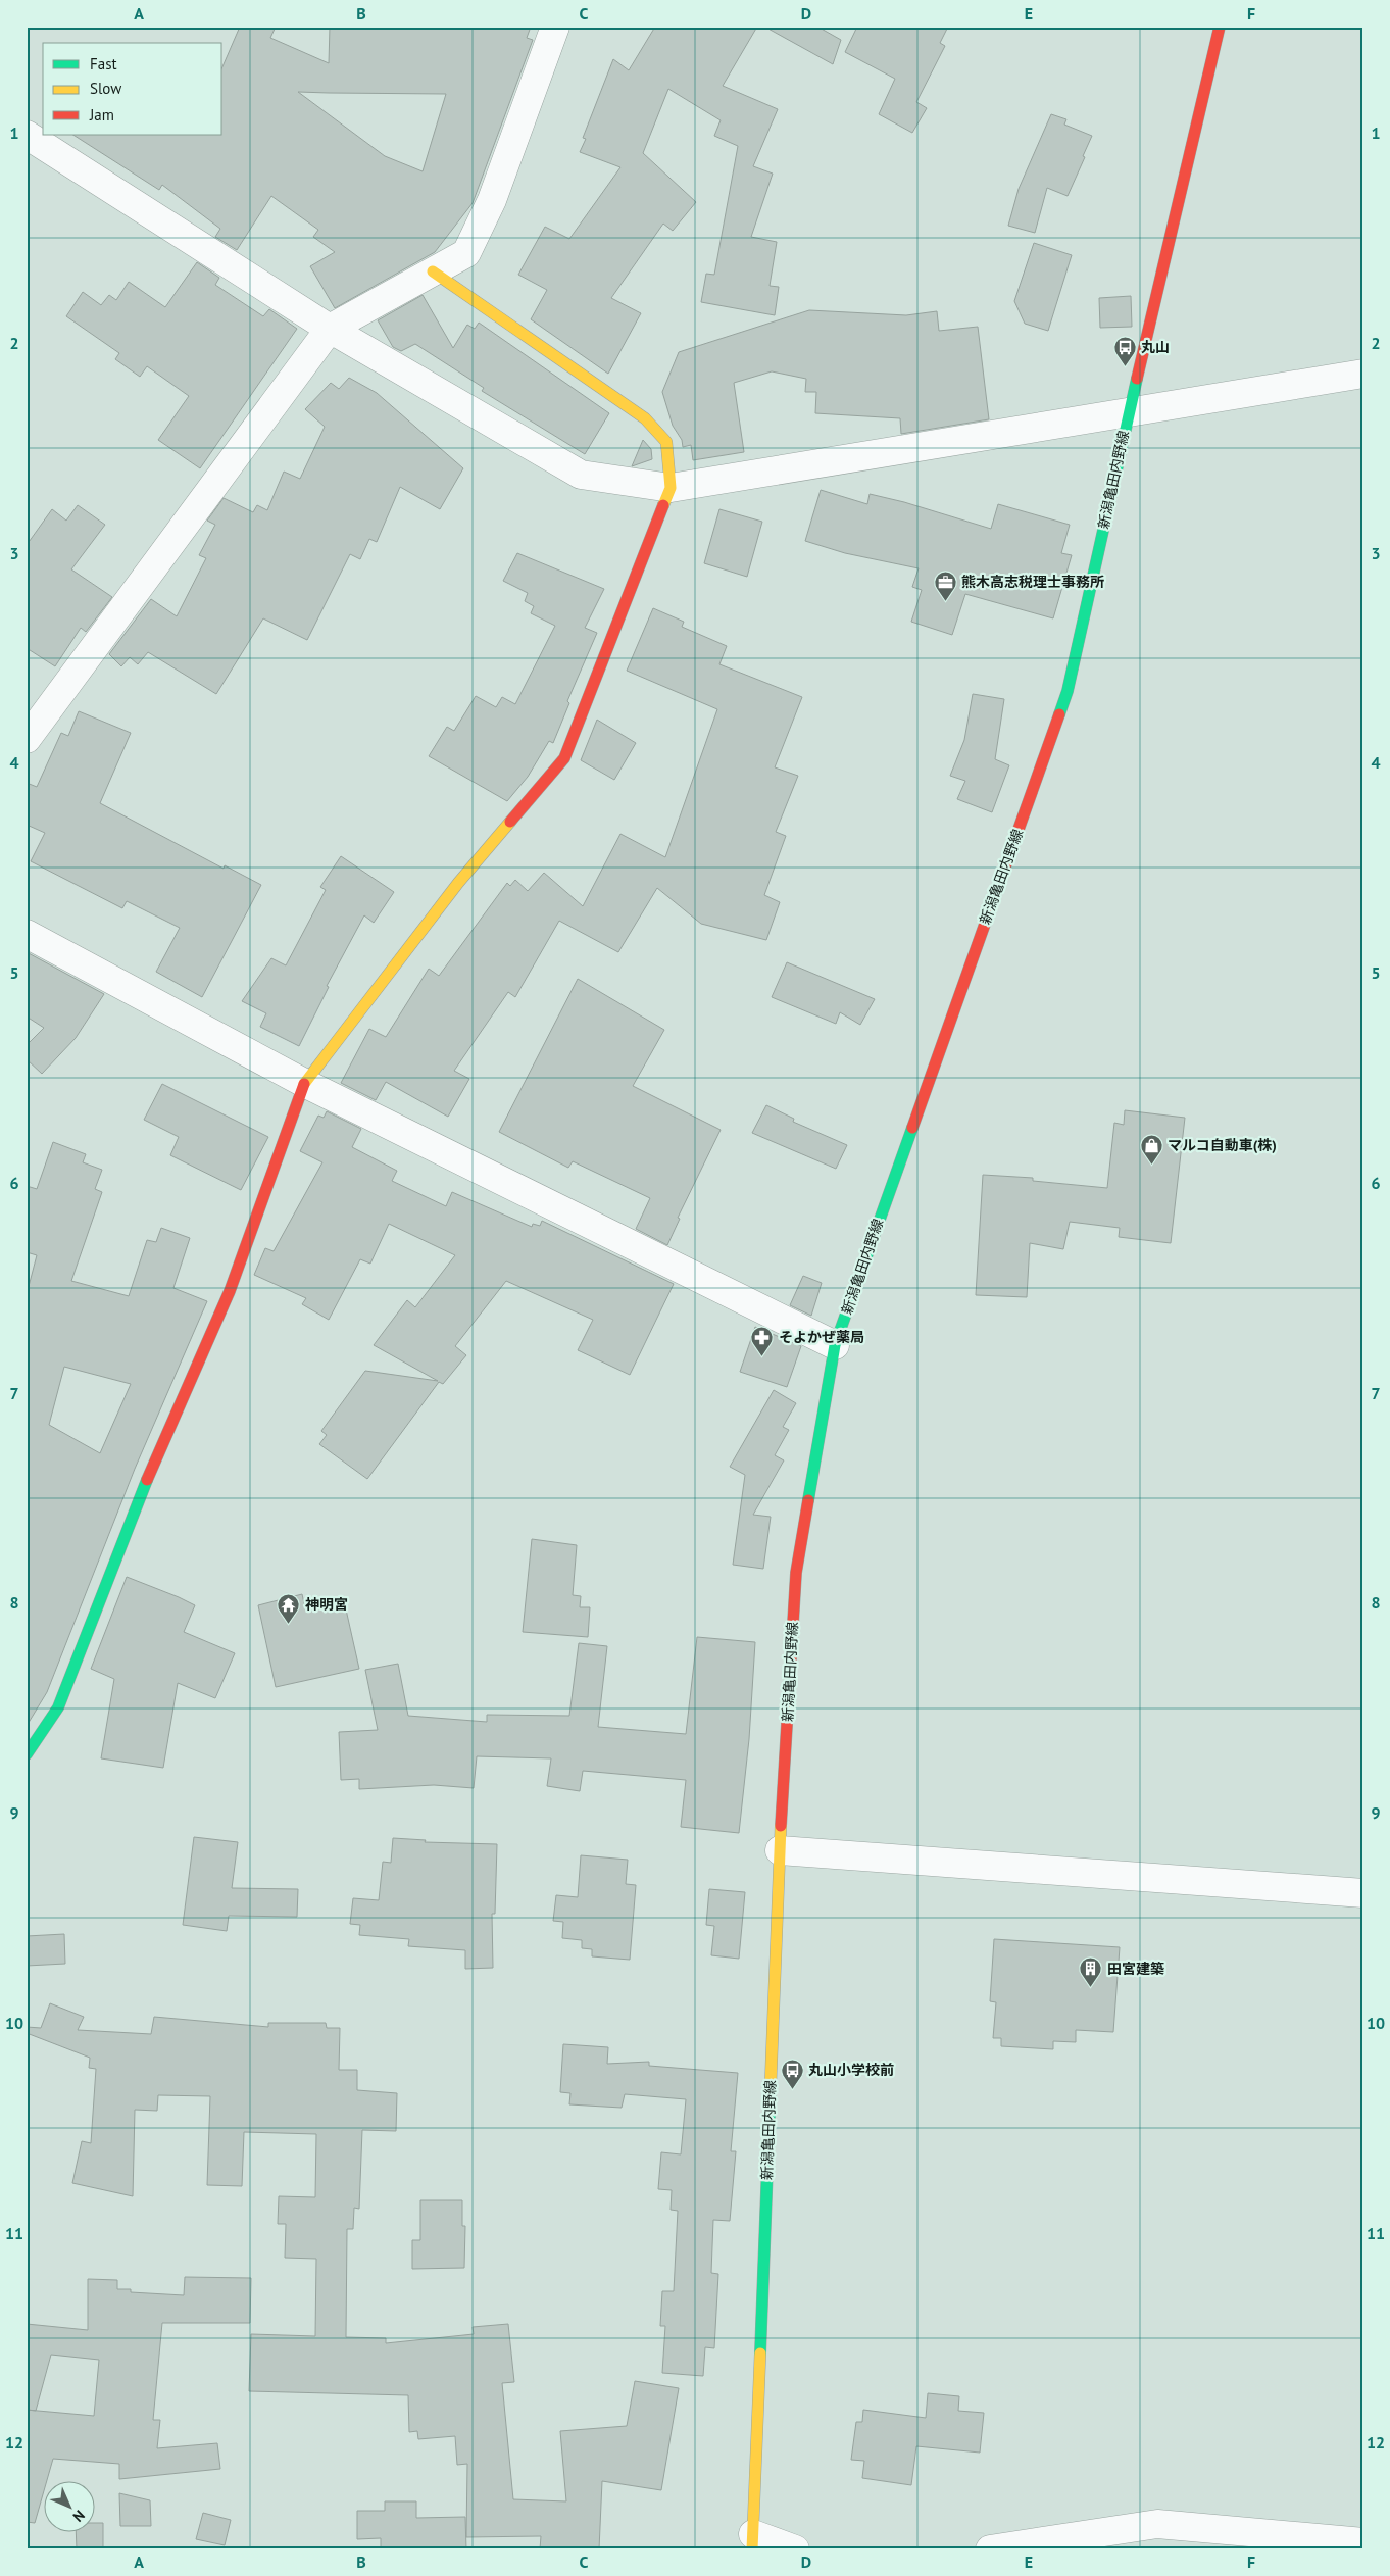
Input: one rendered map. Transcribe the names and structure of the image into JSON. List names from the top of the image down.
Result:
{
  "streets": {
    "main road": ["新潟亀田内野線"]
  },
  "places": {
    "bus stop": ["丸山", "丸山小学校前"],
    "office": ["熊木高志税理士事務所"],
    "shop": ["マルコ自動車(株)"],
    "pharmacy": ["そよかぜ薬局"],
    "temple": ["神明宮"],
    "building": ["田宮建築"]
  },
  "legend": ["Fast", "Slow", "Jam"],
  "north": "bottom right",
  "grid": {
    "columns": [
      "A",
      "B",
      "C",
      "D",
      "E",
      "F"
    ],
    "rows": [
      "1",
      "2",
      "3",
      "4",
      "5",
      "6",
      "7",
      "8",
      "9",
      "10",
      "11",
      "12"
    ]
  }
}
